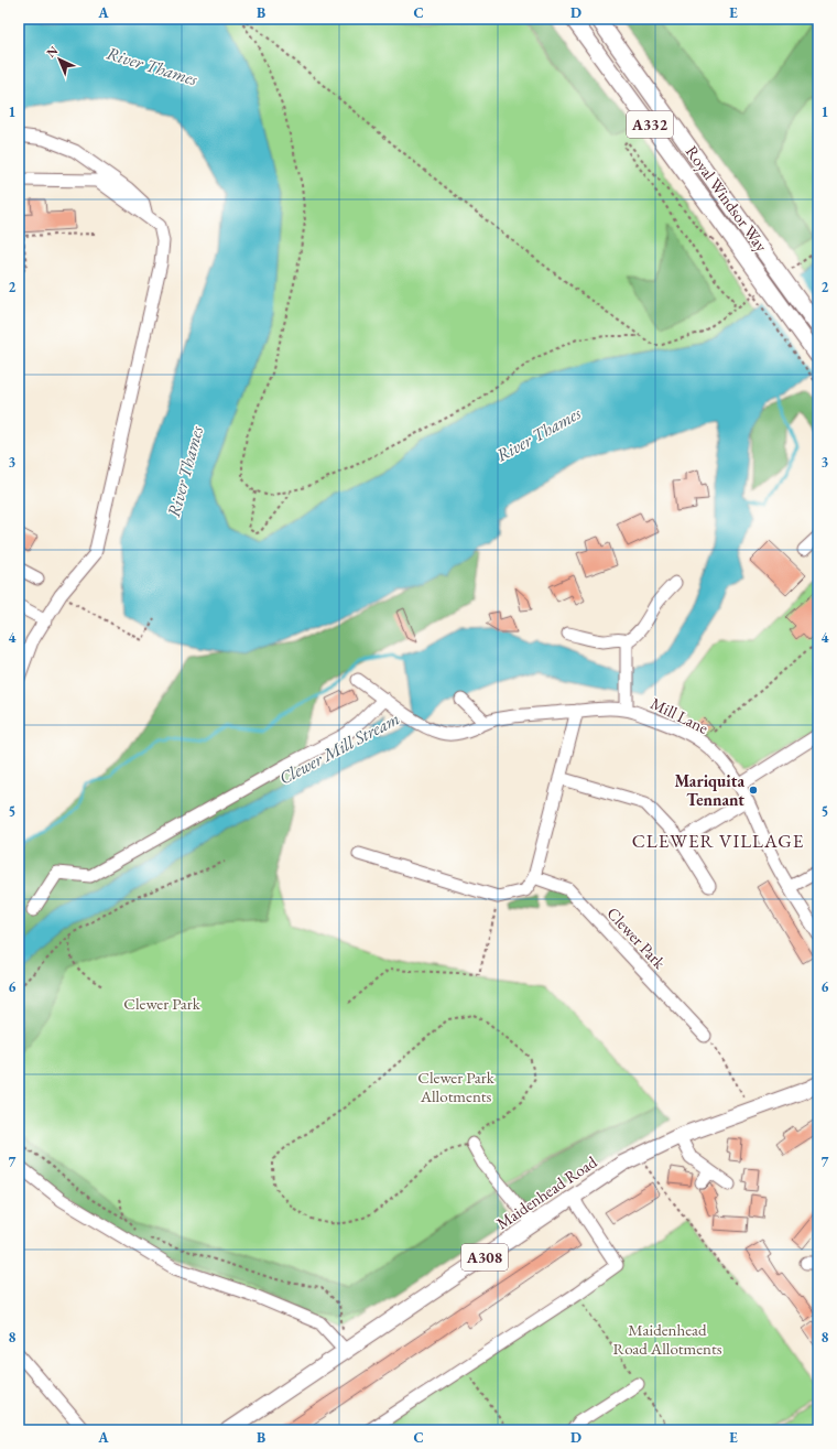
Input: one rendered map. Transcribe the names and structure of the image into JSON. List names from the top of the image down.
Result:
{
  "streets": {
    "main road": [
      "A332",
      "Royal Windsor Way",
      "Maidenhead Road",
      "A308"
    ],
    "street": ["Mill Lane", "Clewer Park"]
  },
  "districts": ["CLEWER VILLAGE"],
  "water": ["River Thames", "Clewer Mill Stream"],
  "parks": ["Clewer Park", "Clewer Park Allotments", "Maidenhead Road Allotments"],
  "places": ["Mariquita Tennant"],
  "north": "top left",
  "grid": {
    "columns": [
      "A",
      "B",
      "C",
      "D",
      "E"
    ],
    "rows": [
      "1",
      "2",
      "3",
      "4",
      "5",
      "6",
      "7",
      "8"
    ]
  }
}
